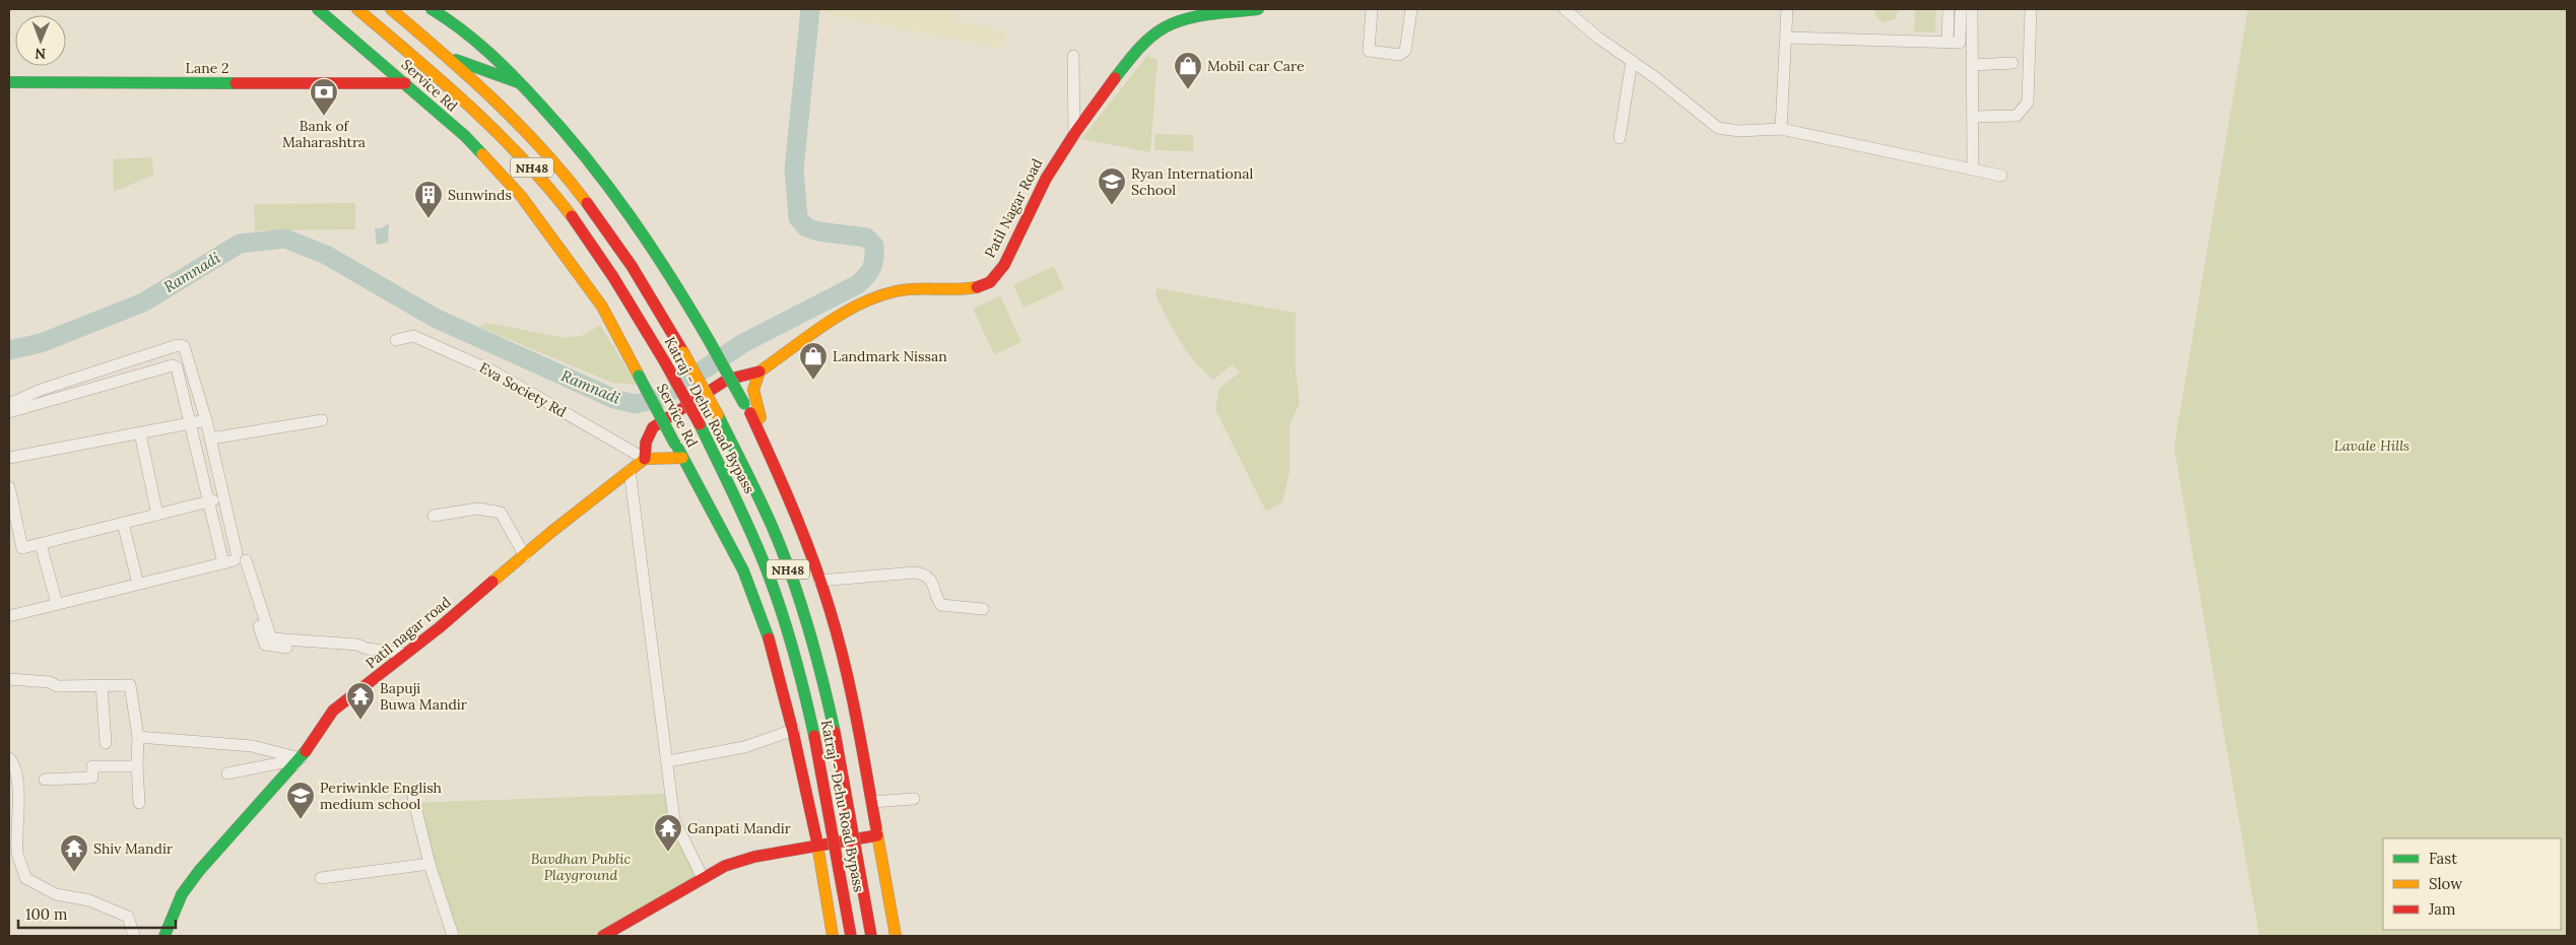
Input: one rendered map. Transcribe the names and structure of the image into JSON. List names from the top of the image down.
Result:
{
  "streets": {
    "main road": [
      "Lane 2",
      "Service Rd",
      "NH48",
      "Patil Nagar Road",
      "Katraj - Dehu Road Bypass",
      "Patil nagar road"
    ],
    "street": ["Eva Society Rd"]
  },
  "crossings": [
    ["Lane 2", "Service Rd"],
    ["Patil Nagar Road", "Eva Society Rd"],
    ["Patil Nagar Road", "Patil nagar road"],
    ["Eva Society Rd", "Patil nagar road"]
  ],
  "water": ["Ramnadi"],
  "parks": ["Lavale Hills", "Bavdhan Public Playground"],
  "places": {
    "shop": ["Mobil car Care", "Landmark Nissan"],
    "bank": ["Bank of Maharashtra"],
    "school or university": ["Ryan International School", "Periwinkle English medium school"],
    "building": ["Sunwinds"],
    "temple": ["Bapuji Buwa Mandir", "Ganpati Mandir", "Shiv Mandir"]
  },
  "legend": ["Fast", "Slow", "Jam"],
  "scale_bar": "100 m",
  "north": "bottom"
}
